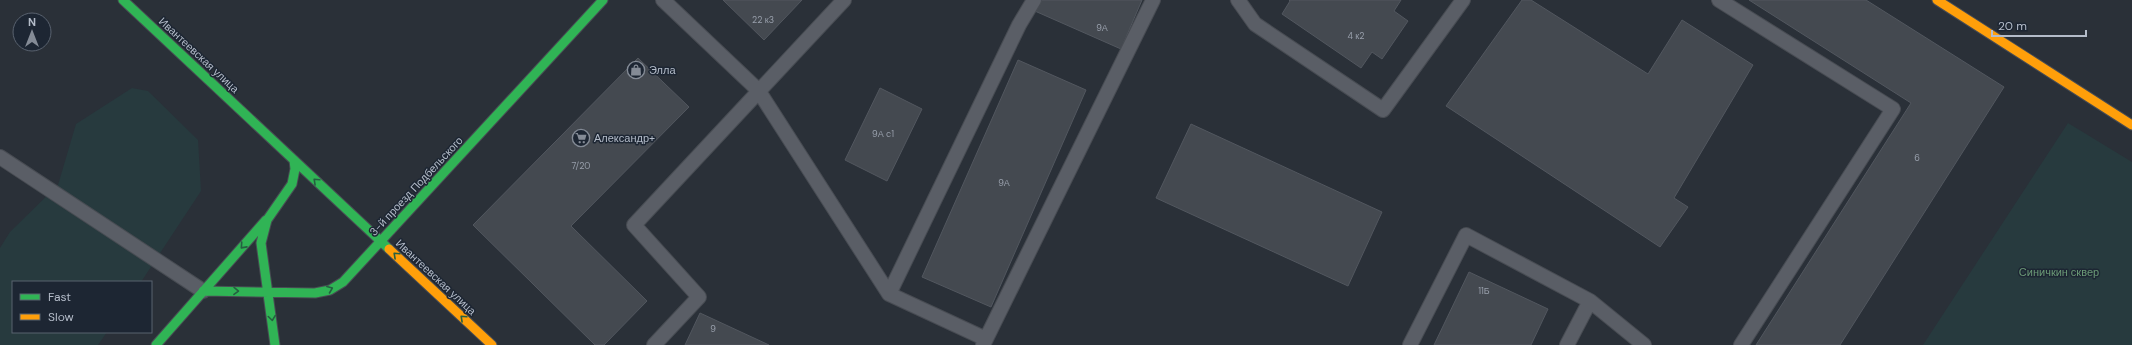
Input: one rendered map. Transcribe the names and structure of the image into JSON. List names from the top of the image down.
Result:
{
  "streets": {
    "street": ["Ивантеевская улица", "3-й проезд Подбельского"]
  },
  "crossings": [
    ["Ивантеевская улица", "3-й проезд Подбельского"]
  ],
  "one_way": ["Ивантеевская улица"],
  "parks": ["Синичкин сквер"],
  "places": {
    "shop": ["Элла"],
    "supermarket": ["Александр+"]
  },
  "house_numbers": [
    "22 к3",
    "9А",
    "4 к2",
    "9А c1",
    "6",
    "7/20",
    "9А",
    "11Б",
    "9"
  ],
  "legend": ["Fast", "Slow"],
  "scale_bar": "20 m",
  "north": "top"
}
